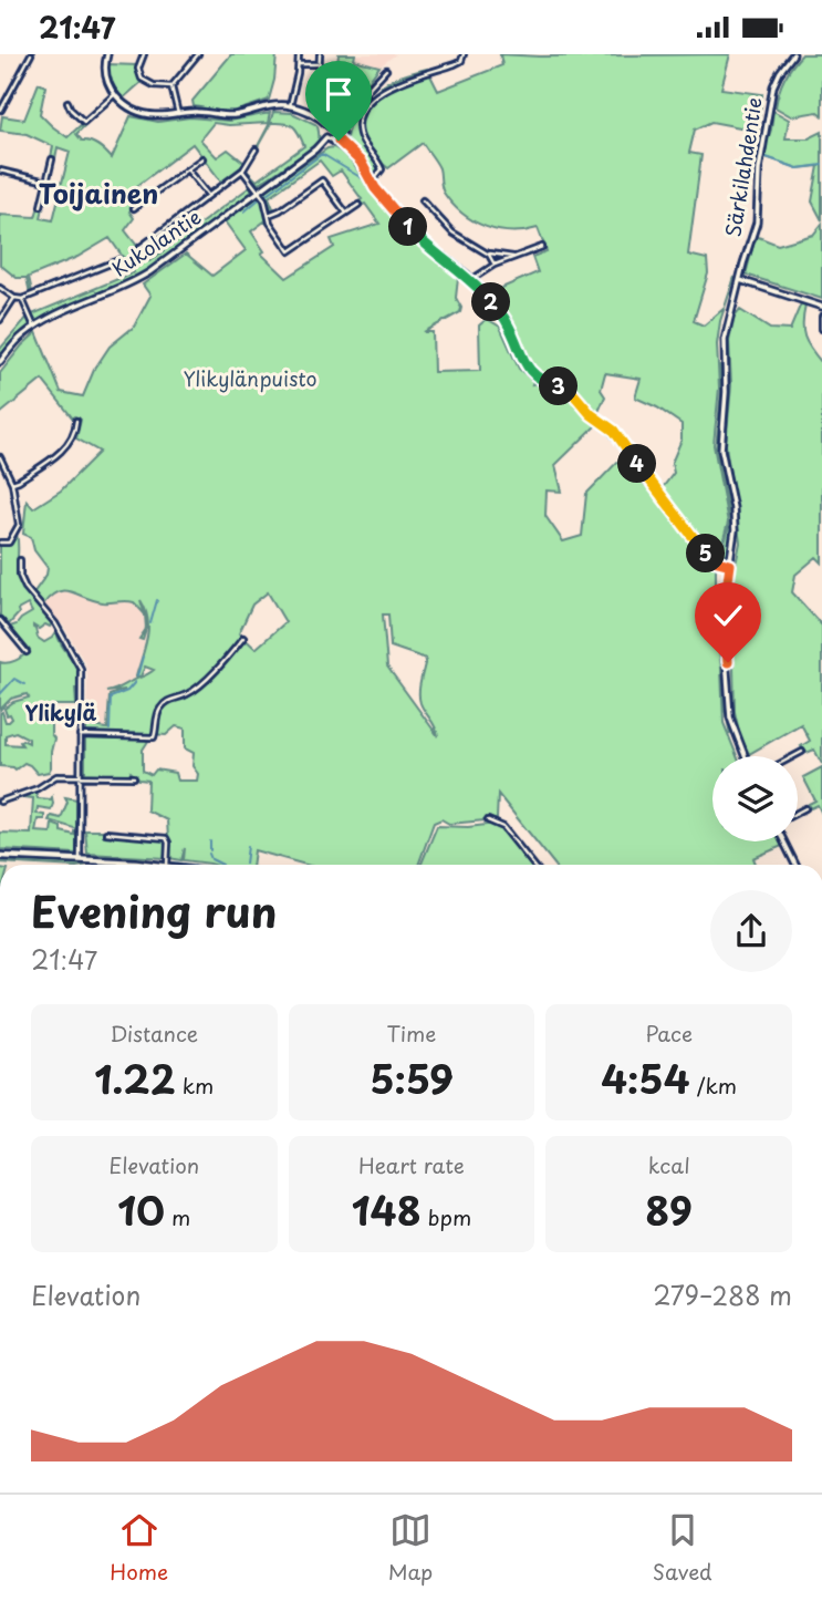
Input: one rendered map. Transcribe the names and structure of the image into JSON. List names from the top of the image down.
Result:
{
  "streets": {
    "street": ["Särkilahdentie", "Kukolantie"]
  },
  "districts": ["Toijainen", "Ylikylä"],
  "parks": ["Ylikylänpuisto"],
  "page": {
    "status": "21:47",
    "pins": [
      "1",
      "2",
      "3",
      "4",
      "5"
    ],
    "heading": ["Evening run", "21:47"],
    "stats": [
      ["Distance", "1.22 km"],
      ["Time", "5:59"],
      ["Pace", "4:54 /km"],
      ["Elevation", "10 m"],
      ["Heart rate", "148 bpm"],
      ["kcal", "89"]
    ],
    "chart": ["Elevation", "279–288 m"],
    "tabs": ["Home", "Map", "Saved"]
  }
}
